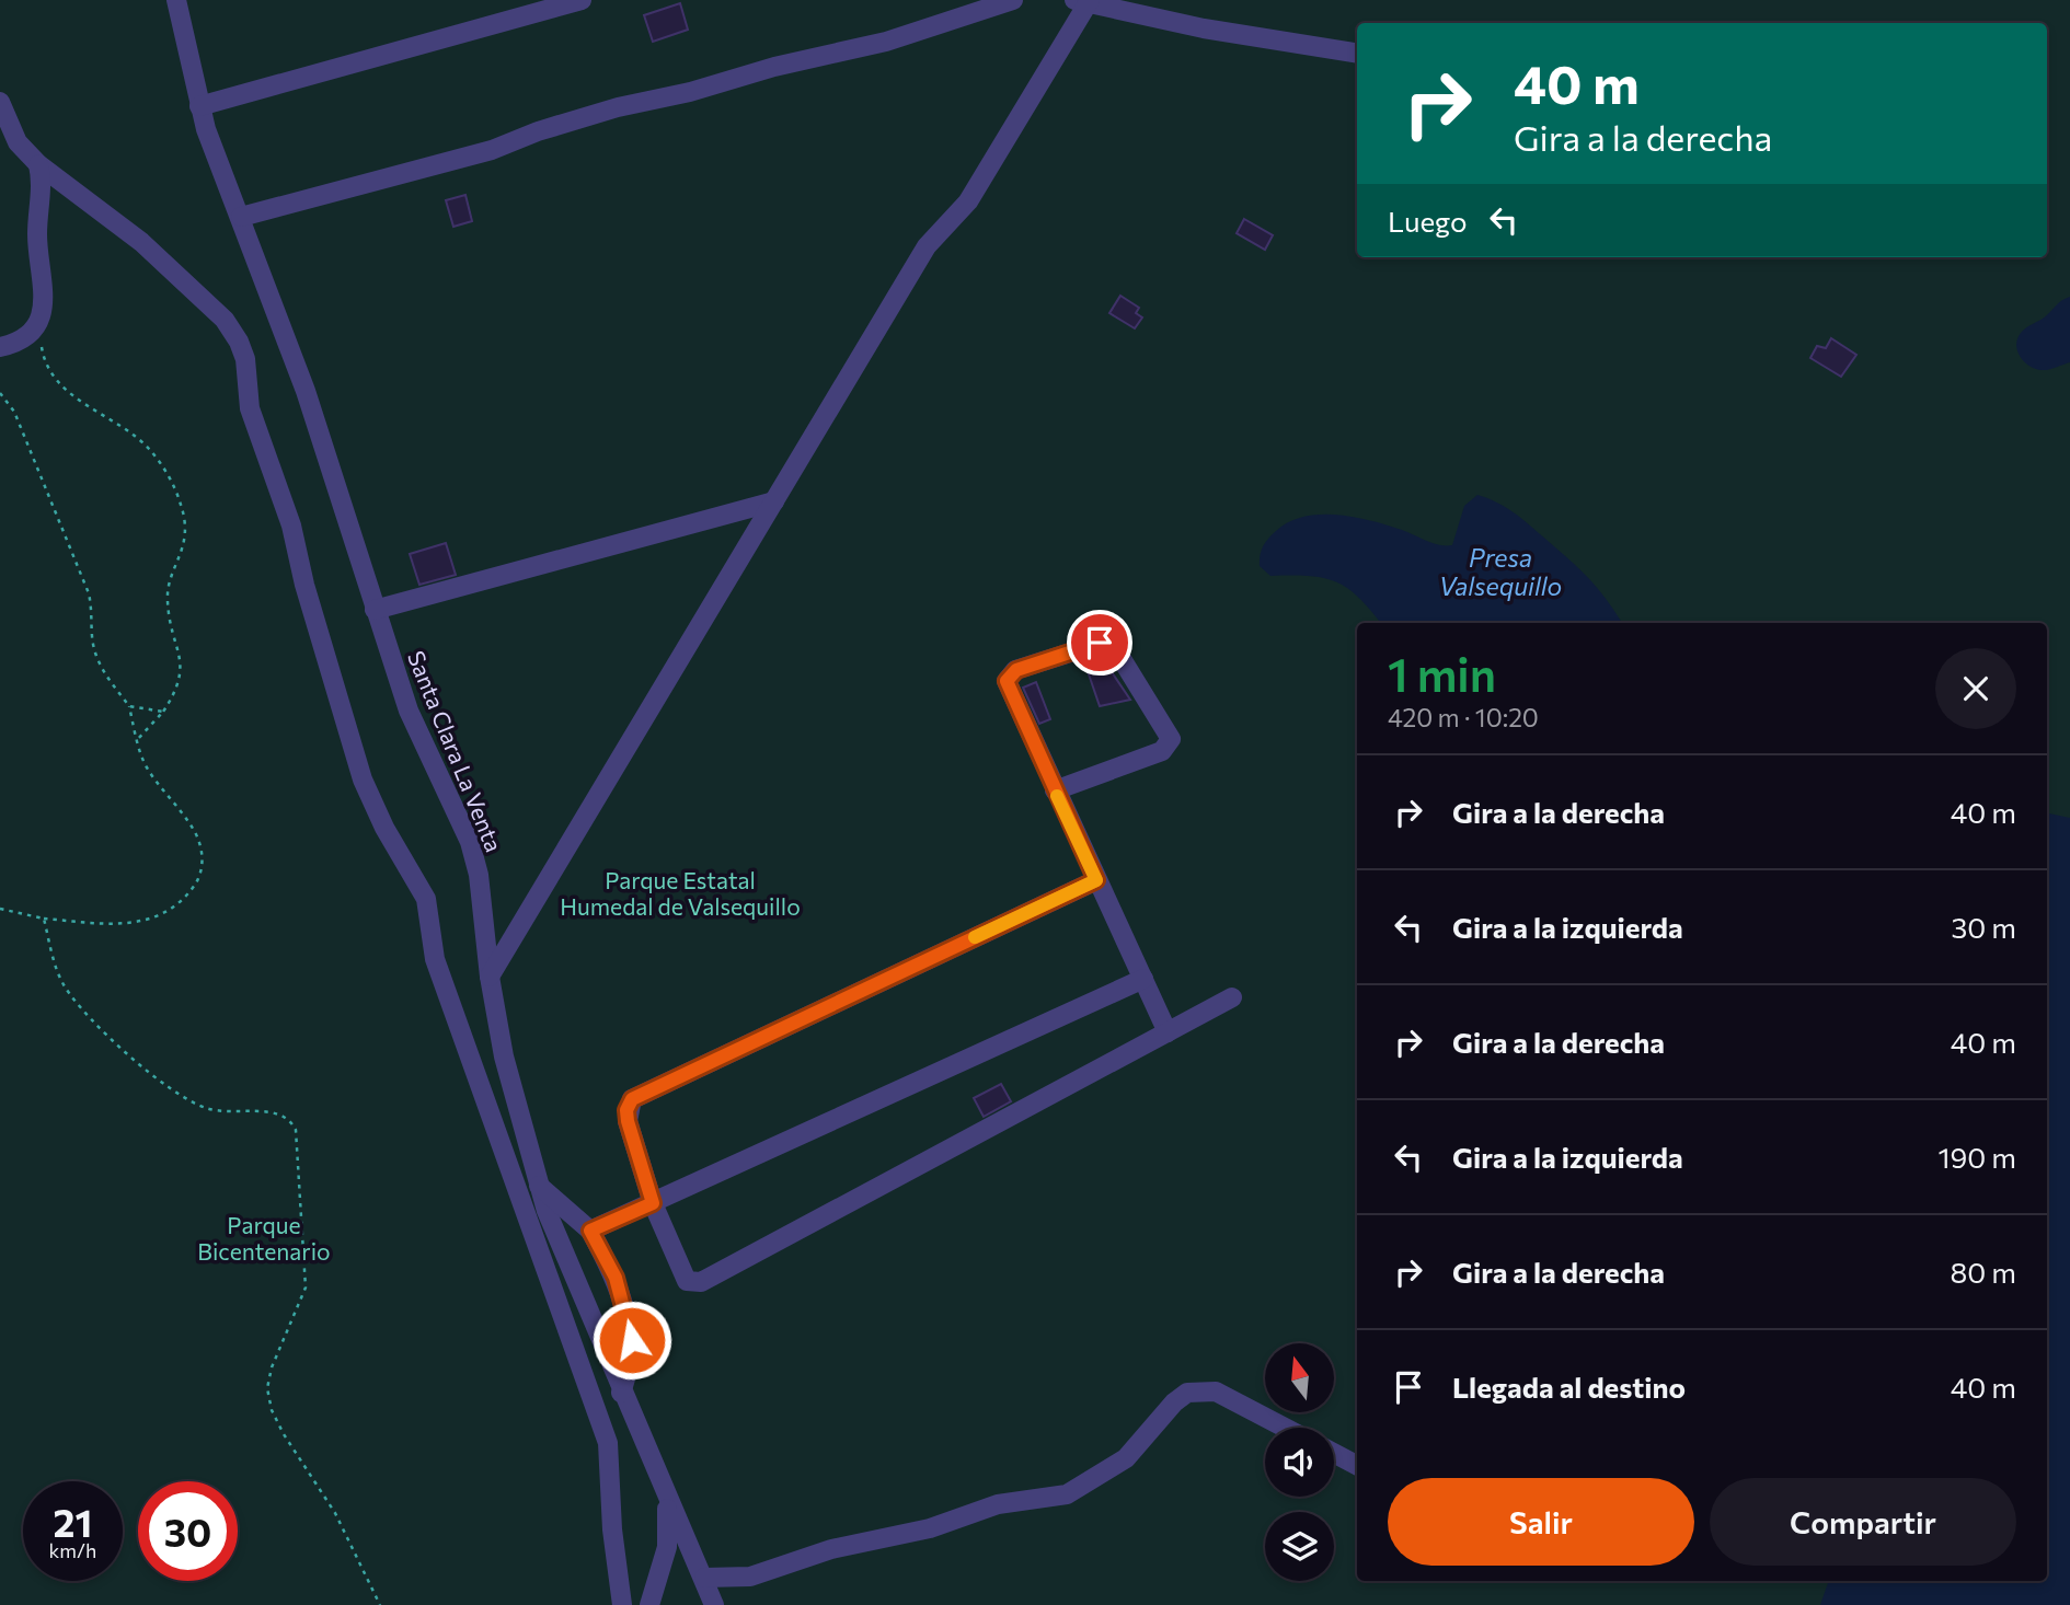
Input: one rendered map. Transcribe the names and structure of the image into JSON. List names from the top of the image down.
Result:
{
  "streets": {
    "street": ["Santa Clara La Venta"]
  },
  "water": ["Presa Valsequillo"],
  "parks": ["Parque Estatal Humedal de Valsequillo", "Parque Bicentenario"],
  "north": "top",
  "page": {
    "turn": ["40 m", "Gira a la derecha"],
    "then": "Luego",
    "heading": ["1 min", "420 m · 10:20"],
    "list": [
      {
        "name": "Gira a la derecha",
        "value": "40 m"
      },
      {
        "name": "Gira a la izquierda",
        "value": "30 m"
      },
      {
        "name": "Gira a la derecha",
        "value": "40 m"
      },
      {
        "name": "Gira a la izquierda",
        "value": "190 m"
      },
      {
        "name": "Gira a la derecha",
        "value": "80 m"
      },
      {
        "name": "Llegada al destino",
        "value": "40 m"
      }
    ],
    "buttons": ["Salir", "Compartir"],
    "speed": "21 km/h",
    "limit": "30"
  }
}
